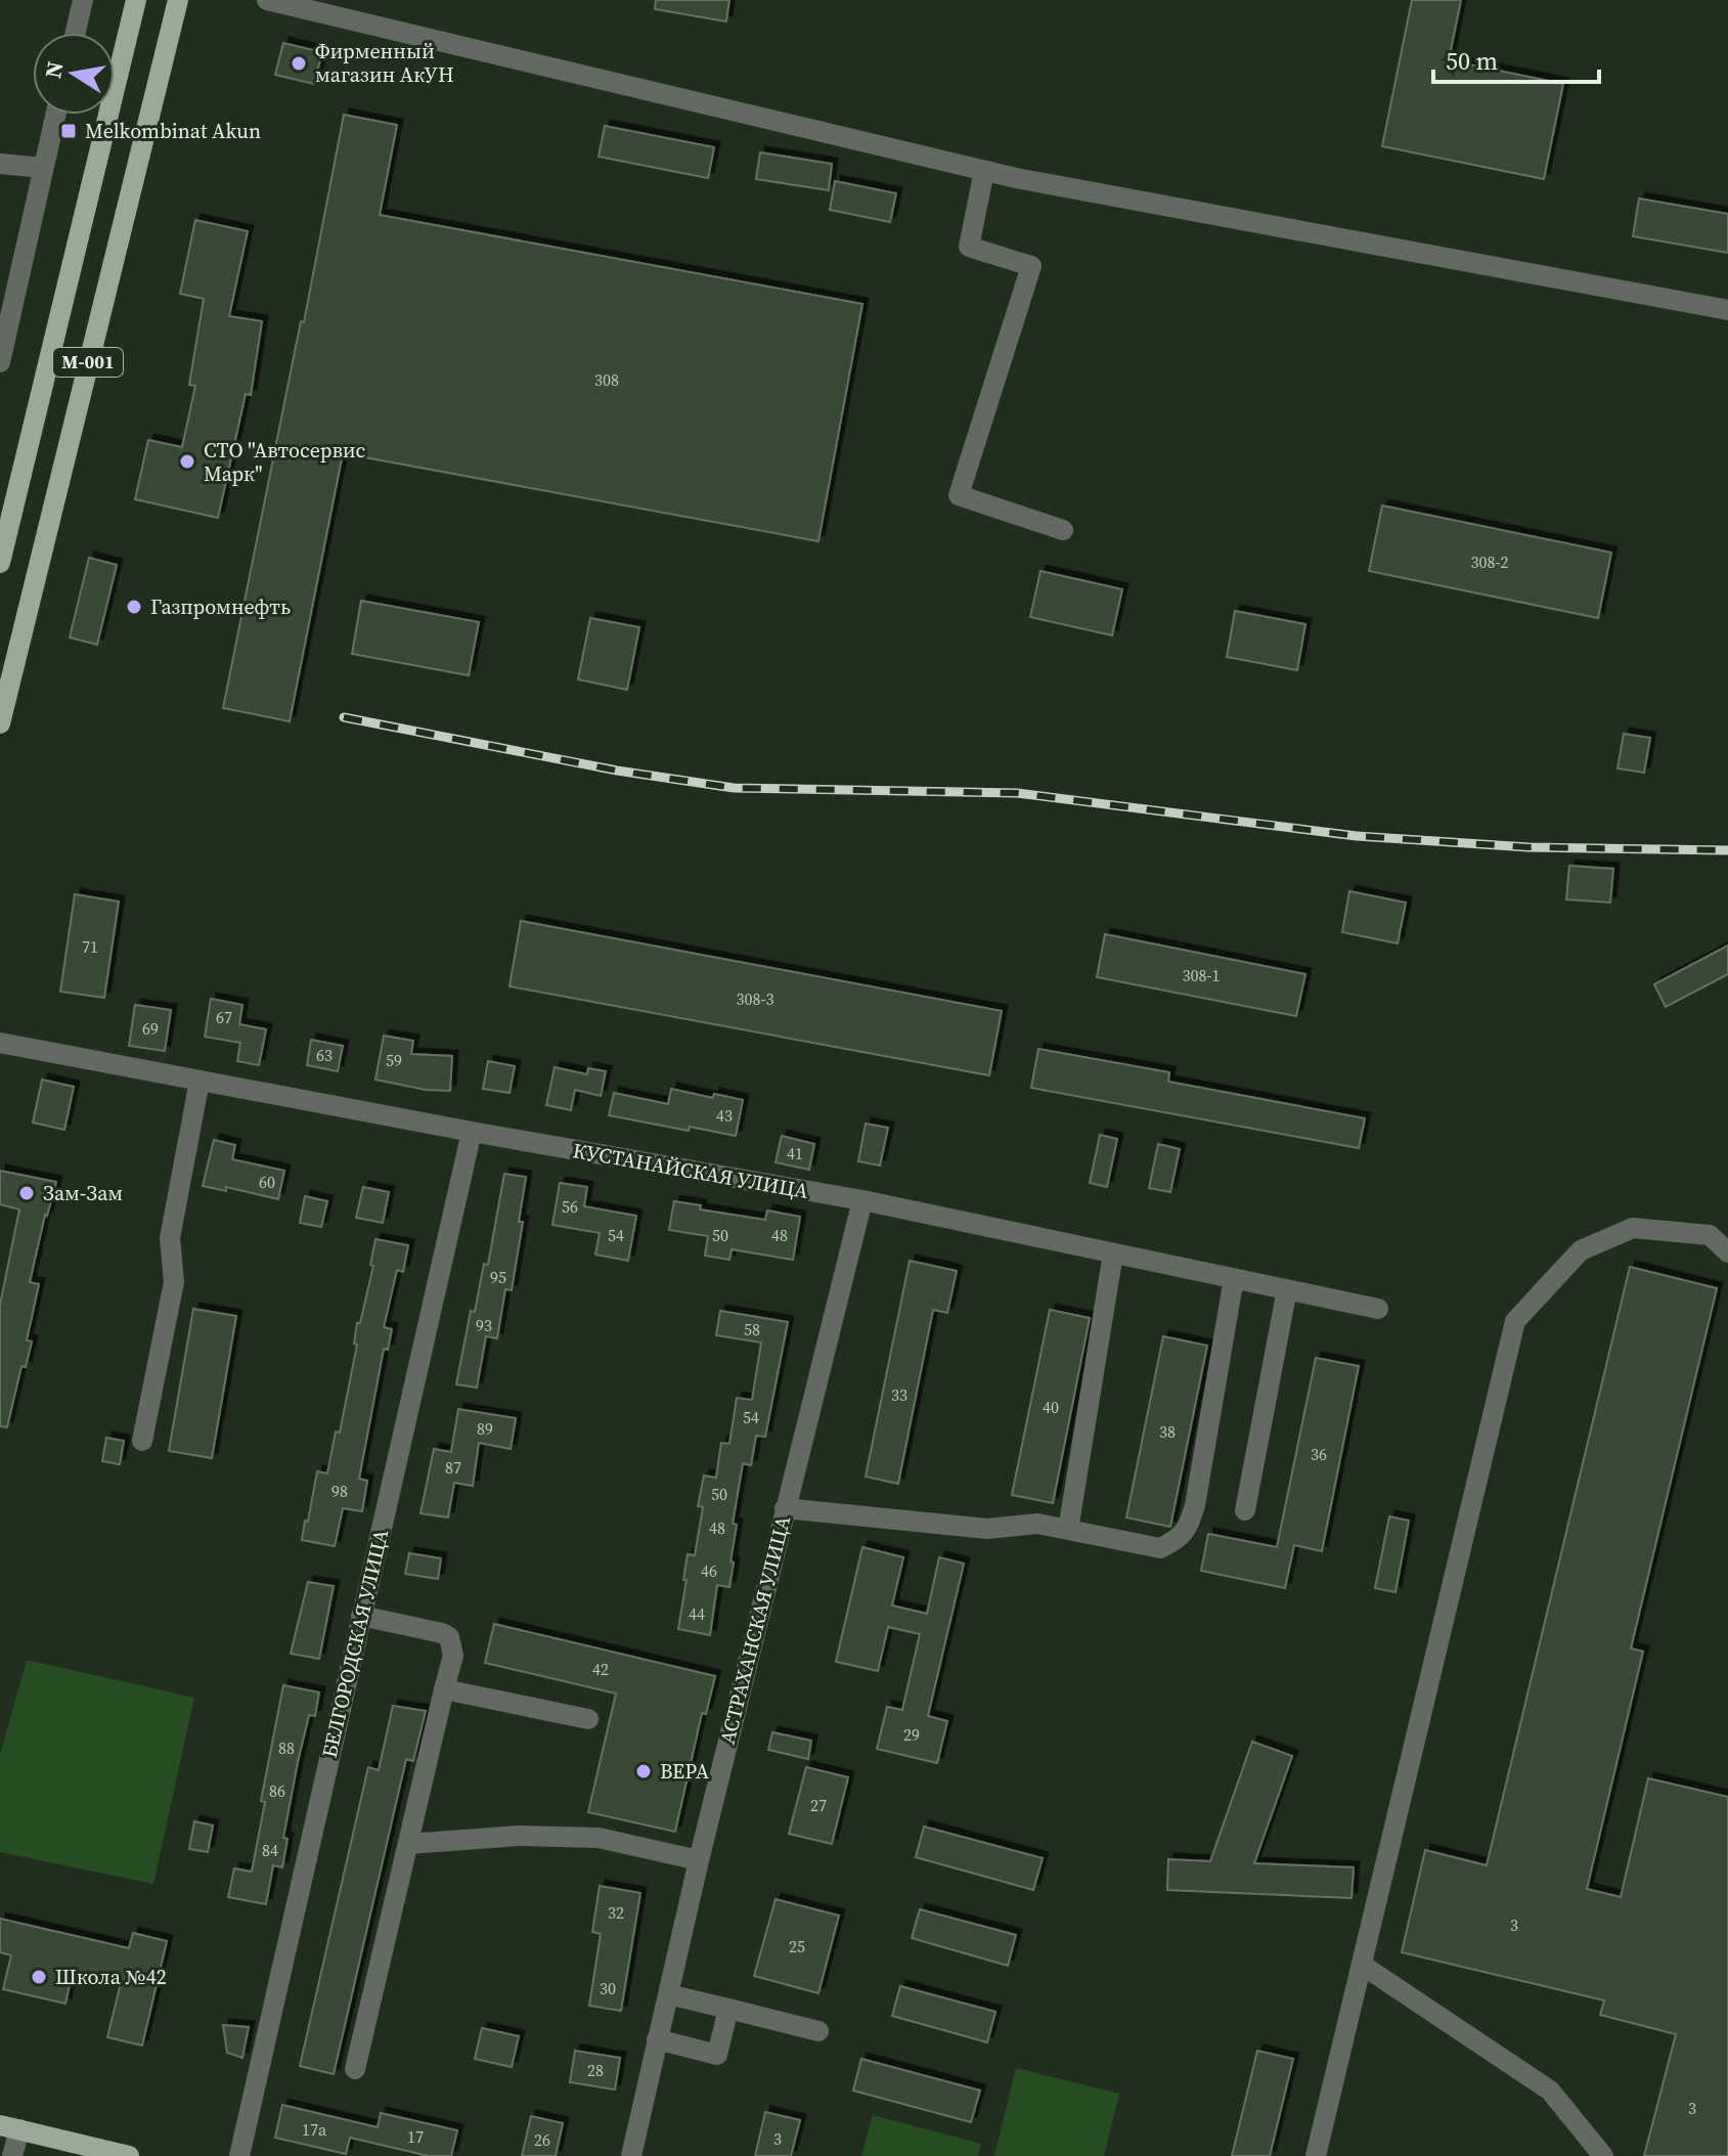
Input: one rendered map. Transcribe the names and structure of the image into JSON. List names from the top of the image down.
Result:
{
  "streets": {
    "main road": ["M-001"],
    "street": ["КУСТАНАЙСКАЯ УЛИЦА", "АСТРАХАНСКАЯ УЛИЦА", "БЕЛГОРОДСКАЯ УЛИЦА"]
  },
  "crossings": [
    ["КУСТАНАЙСКАЯ УЛИЦА", "АСТРАХАНСКАЯ УЛИЦА"],
    ["КУСТАНАЙСКАЯ УЛИЦА", "БЕЛГОРОДСКАЯ УЛИЦА"]
  ],
  "places": {
    "other": [
      "Фирменный магазин АкУН",
      "СТО ''Автосервис Марк''",
      "Газпромнефть",
      "Зам-Зам",
      "ВЕРА",
      "Школа №42"
    ],
    "transit": ["Melkombinat Akun"]
  },
  "house_numbers": [
    "308",
    "308-2",
    "71",
    "308-1",
    "308-3",
    "67",
    "69",
    "63",
    "59",
    "43",
    "41",
    "60",
    "56",
    "54",
    "50",
    "48",
    "95",
    "93",
    "58",
    "33",
    "40",
    "54",
    "89",
    "38",
    "36",
    "87",
    "98",
    "50",
    "48",
    "46",
    "44",
    "42",
    "29",
    "88",
    "86",
    "27",
    "84",
    "32",
    "3",
    "25",
    "30",
    "28",
    "3",
    "17a",
    "17",
    "3",
    "26"
  ],
  "scale_bar": "50 m",
  "north": "left"
}
